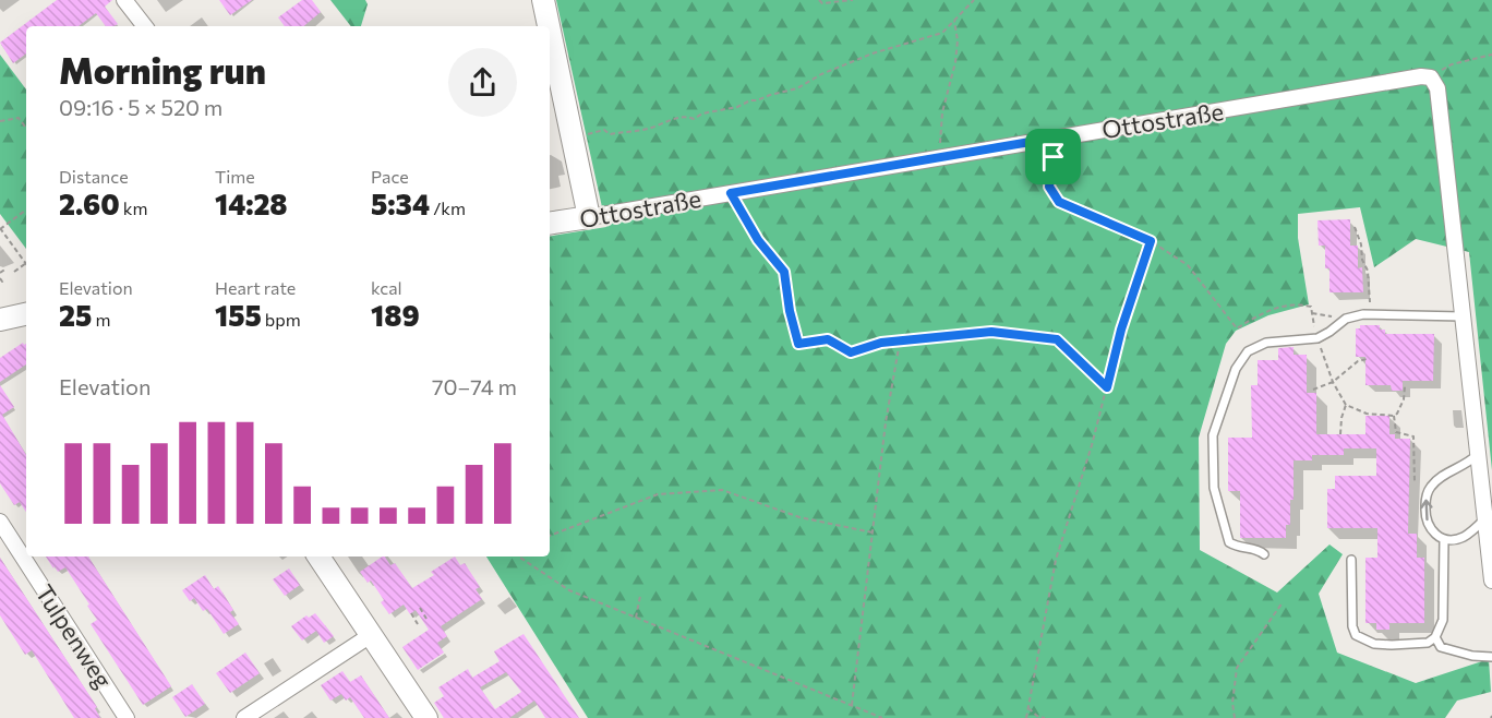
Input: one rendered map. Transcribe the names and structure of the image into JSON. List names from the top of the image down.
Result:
{
  "streets": {
    "street": ["Ottostraße", "Tulpenweg"]
  },
  "page": {
    "heading": ["Morning run", "09:16 · 5 × 520 m"],
    "stats": [
      ["Distance", "2.60 km"],
      ["Time", "14:28"],
      ["Pace", "5:34 /km"],
      ["Elevation", "25 m"],
      ["Heart rate", "155 bpm"],
      ["kcal", "189"]
    ],
    "chart": ["Elevation", "70–74 m"]
  }
}
